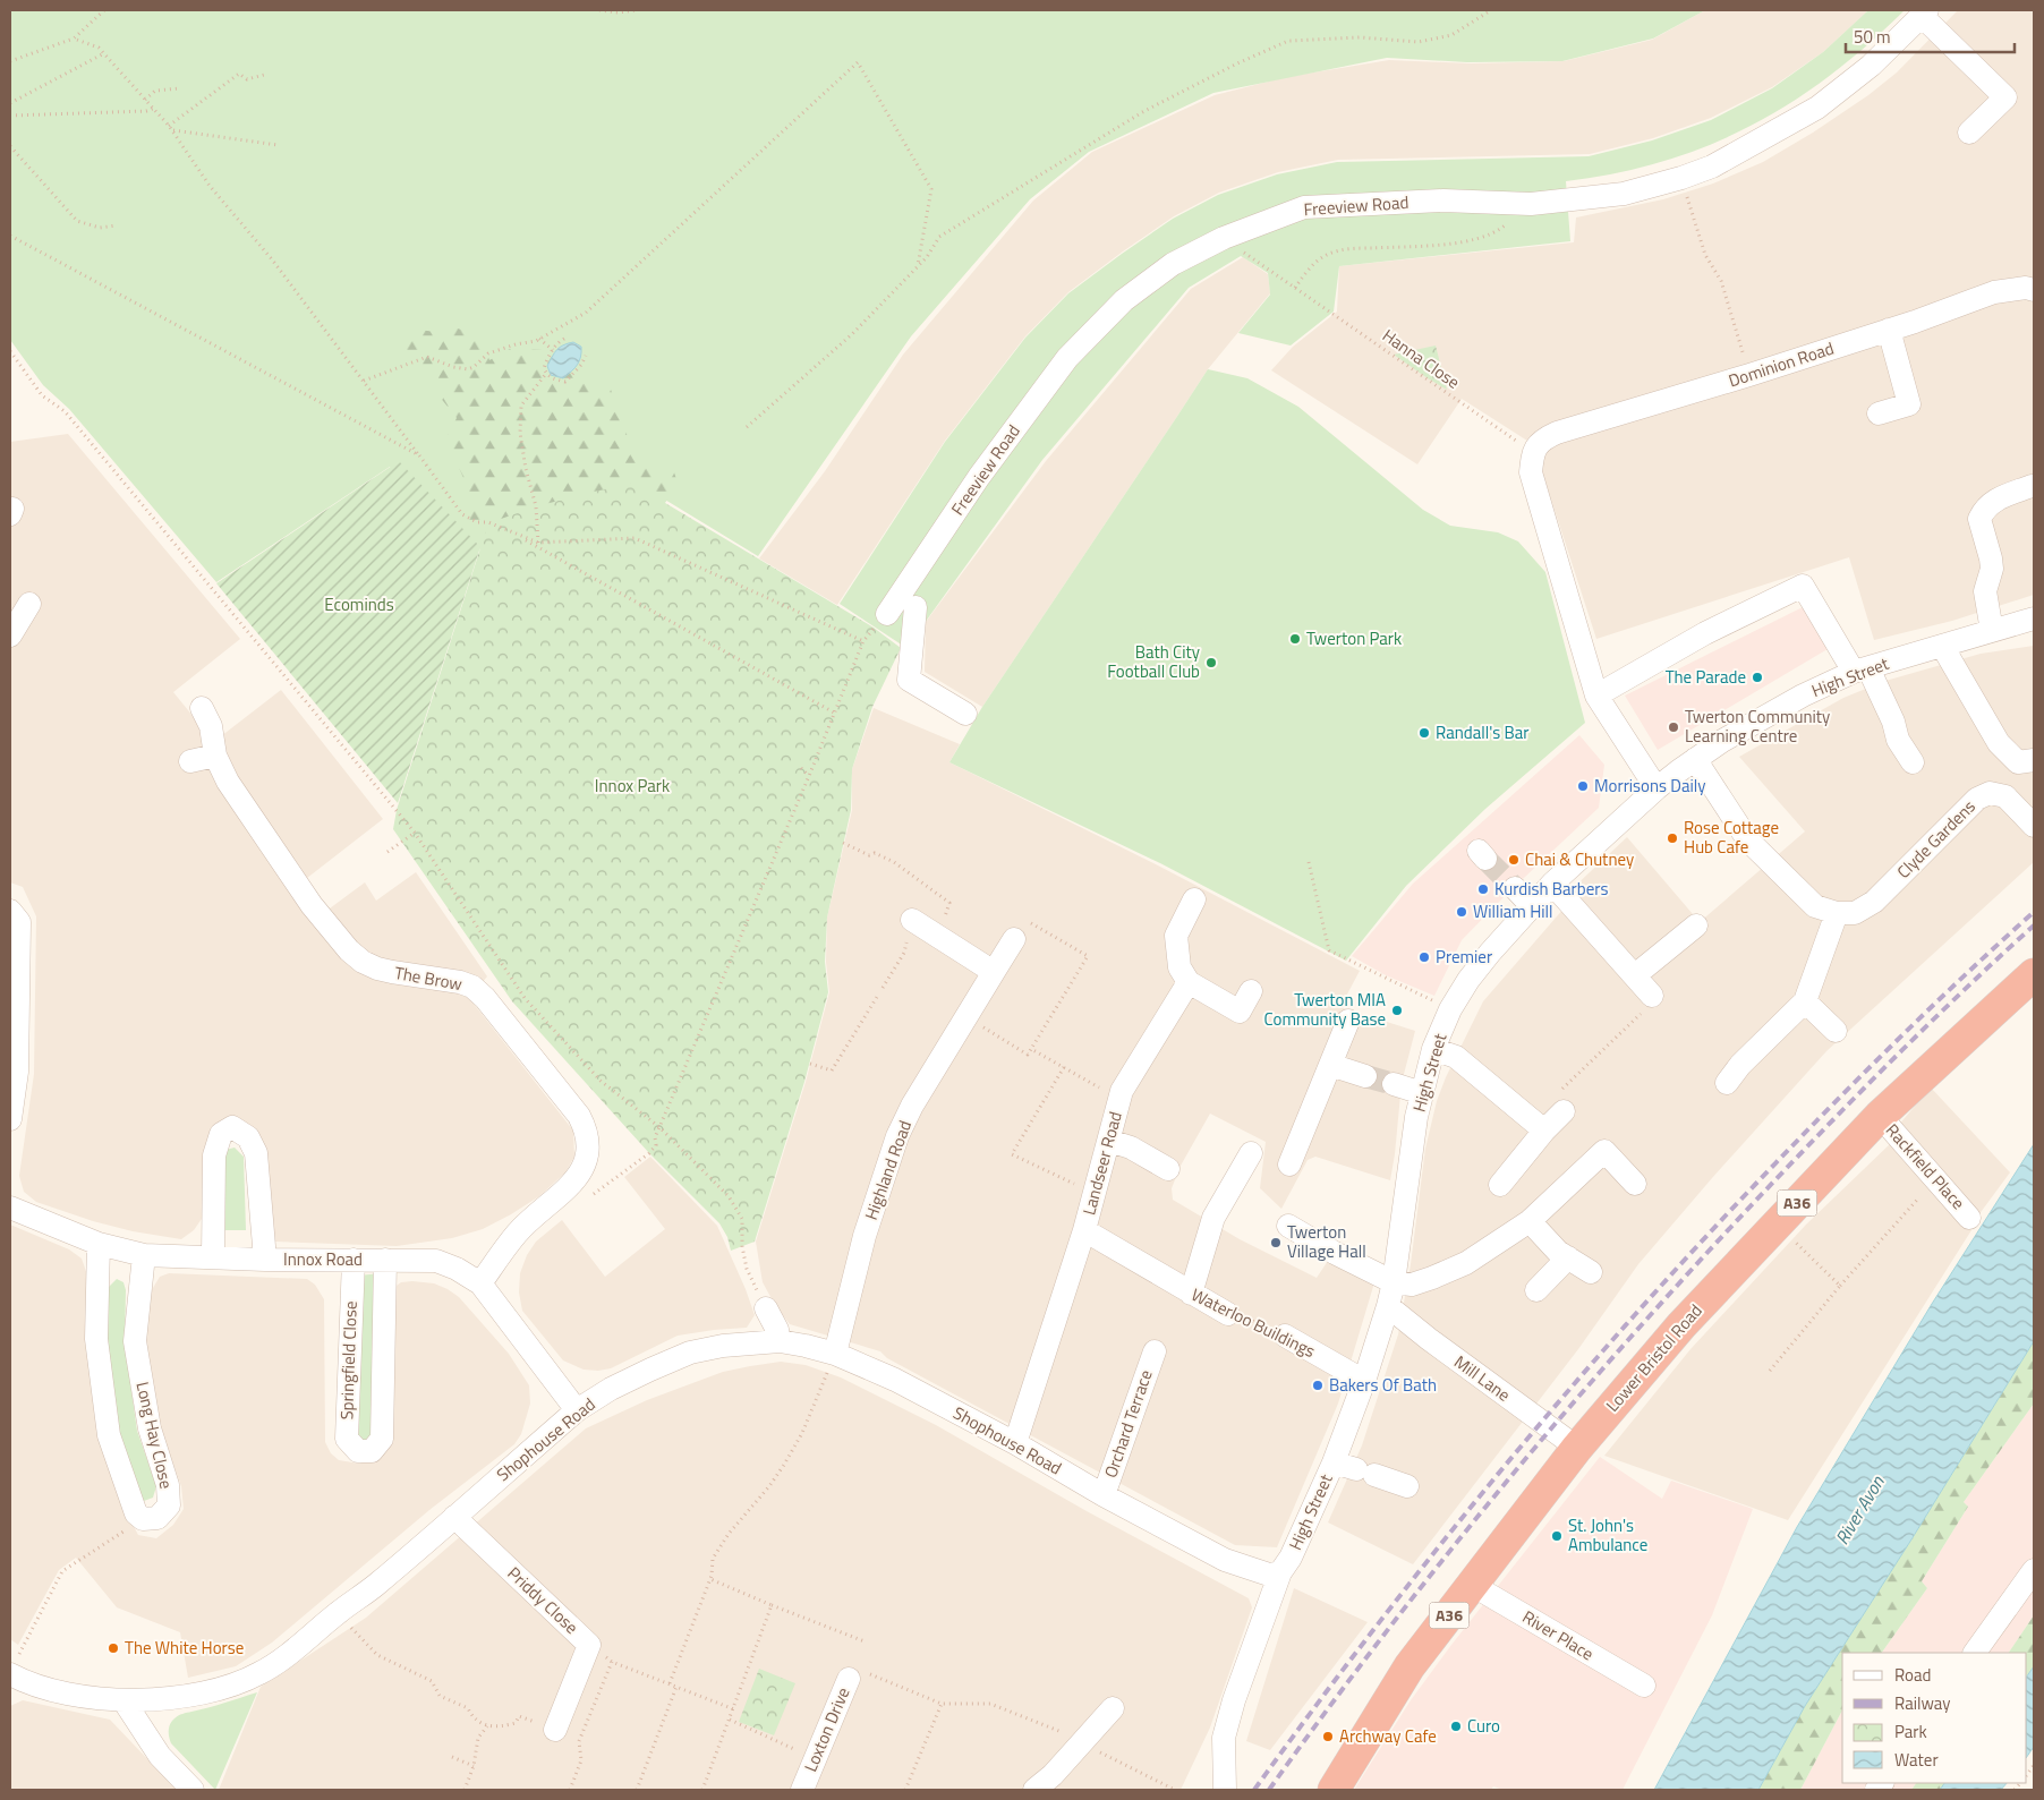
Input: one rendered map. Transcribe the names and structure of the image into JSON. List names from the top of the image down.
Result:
{
  "streets": {
    "highway": ["A36", "Lower Bristol Road"],
    "street": [
      "Freeview Road",
      "Dominion Road",
      "High Street",
      "Clyde Gardens",
      "The Brow",
      "Landseer Road",
      "Rackfield Place",
      "Highland Road",
      "Innox Road",
      "Waterloo Buildings",
      "Springfield Close",
      "Mill Lane",
      "Orchard Terrace",
      "Long Hay Close",
      "Shophouse Road",
      "Priddy Close",
      "River Place",
      "Loxton Drive"
    ],
    "path": ["Hanna Close"]
  },
  "crossings": [
    ["Hanna Close", "Dominion Road"],
    ["High Street", "Waterloo Buildings"],
    ["High Street", "Mill Lane"],
    ["High Street", "Shophouse Road"],
    ["The Brow", "Innox Road"],
    ["Landseer Road", "Waterloo Buildings"],
    ["Landseer Road", "Shophouse Road"],
    ["Rackfield Place", "Lower Bristol Road"],
    ["Highland Road", "Shophouse Road"],
    ["Innox Road", "Springfield Close"],
    ["Innox Road", "Long Hay Close"],
    ["Innox Road", "Shophouse Road"],
    ["Lower Bristol Road", "Mill Lane"],
    ["Lower Bristol Road", "River Place"],
    ["Orchard Terrace", "Shophouse Road"],
    ["Shophouse Road", "Priddy Close"]
  ],
  "water": ["River Avon"],
  "parks": ["Ecominds", "Innox Park"],
  "places": [
    "Twerton Park",
    "Bath City Football Club",
    "The Parade",
    "Twerton Community Learning Centre",
    "Randall's Bar",
    "Morrisons Daily",
    "Rose Cottage Hub Cafe",
    "Chai & Chutney",
    "Kurdish Barbers",
    "William Hill",
    "Premier",
    "Twerton MIA Community Base",
    "Twerton Village Hall",
    "Bakers Of Bath",
    "St. John's Ambulance",
    "The White Horse",
    "Curo",
    "Archway Cafe"
  ],
  "legend": [
    "Road",
    "Railway",
    "Park",
    "Water"
  ],
  "scale_bar": "50 m"
}
